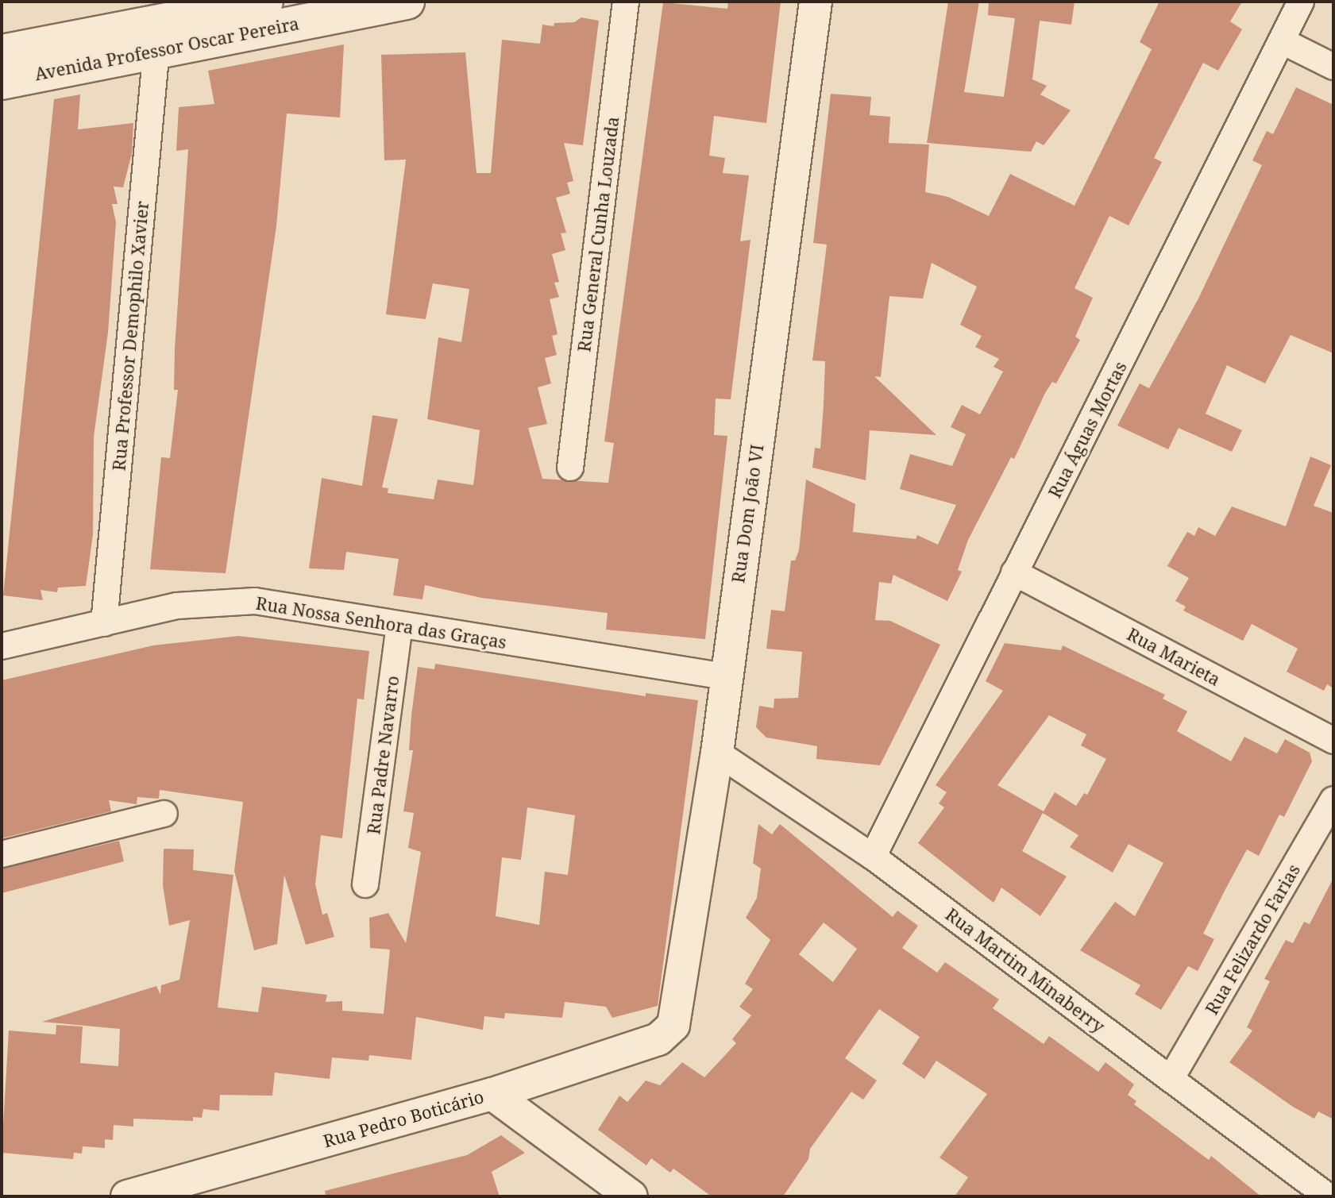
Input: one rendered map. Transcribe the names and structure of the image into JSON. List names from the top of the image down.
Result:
{
  "streets": {
    "main road": ["Avenida Professor Oscar Pereira"],
    "street": [
      "Rua General Cunha Louzada",
      "Rua Professor Demophilo Xavier",
      "Rua Águas Mortas",
      "Rua Dom João VI",
      "Rua Nossa Senhora das Graças",
      "Rua Marieta",
      "Rua Padre Navarro",
      "Rua Felizardo Farias",
      "Rua Martim Minaberry",
      "Rua Pedro Boticário"
    ]
  },
  "crossings": [
    ["Avenida Professor Oscar Pereira", "Rua Professor Demophilo Xavier"],
    ["Rua Professor Demophilo Xavier", "Rua Nossa Senhora das Graças"],
    ["Rua Águas Mortas", "Rua Marieta"],
    ["Rua Águas Mortas", "Rua Martim Minaberry"],
    ["Rua Dom João VI", "Rua Nossa Senhora das Graças"],
    ["Rua Dom João VI", "Rua Martim Minaberry"],
    ["Rua Dom João VI", "Rua Pedro Boticário"],
    ["Rua Nossa Senhora das Graças", "Rua Padre Navarro"],
    ["Rua Felizardo Farias", "Rua Martim Minaberry"]
  ]
}
